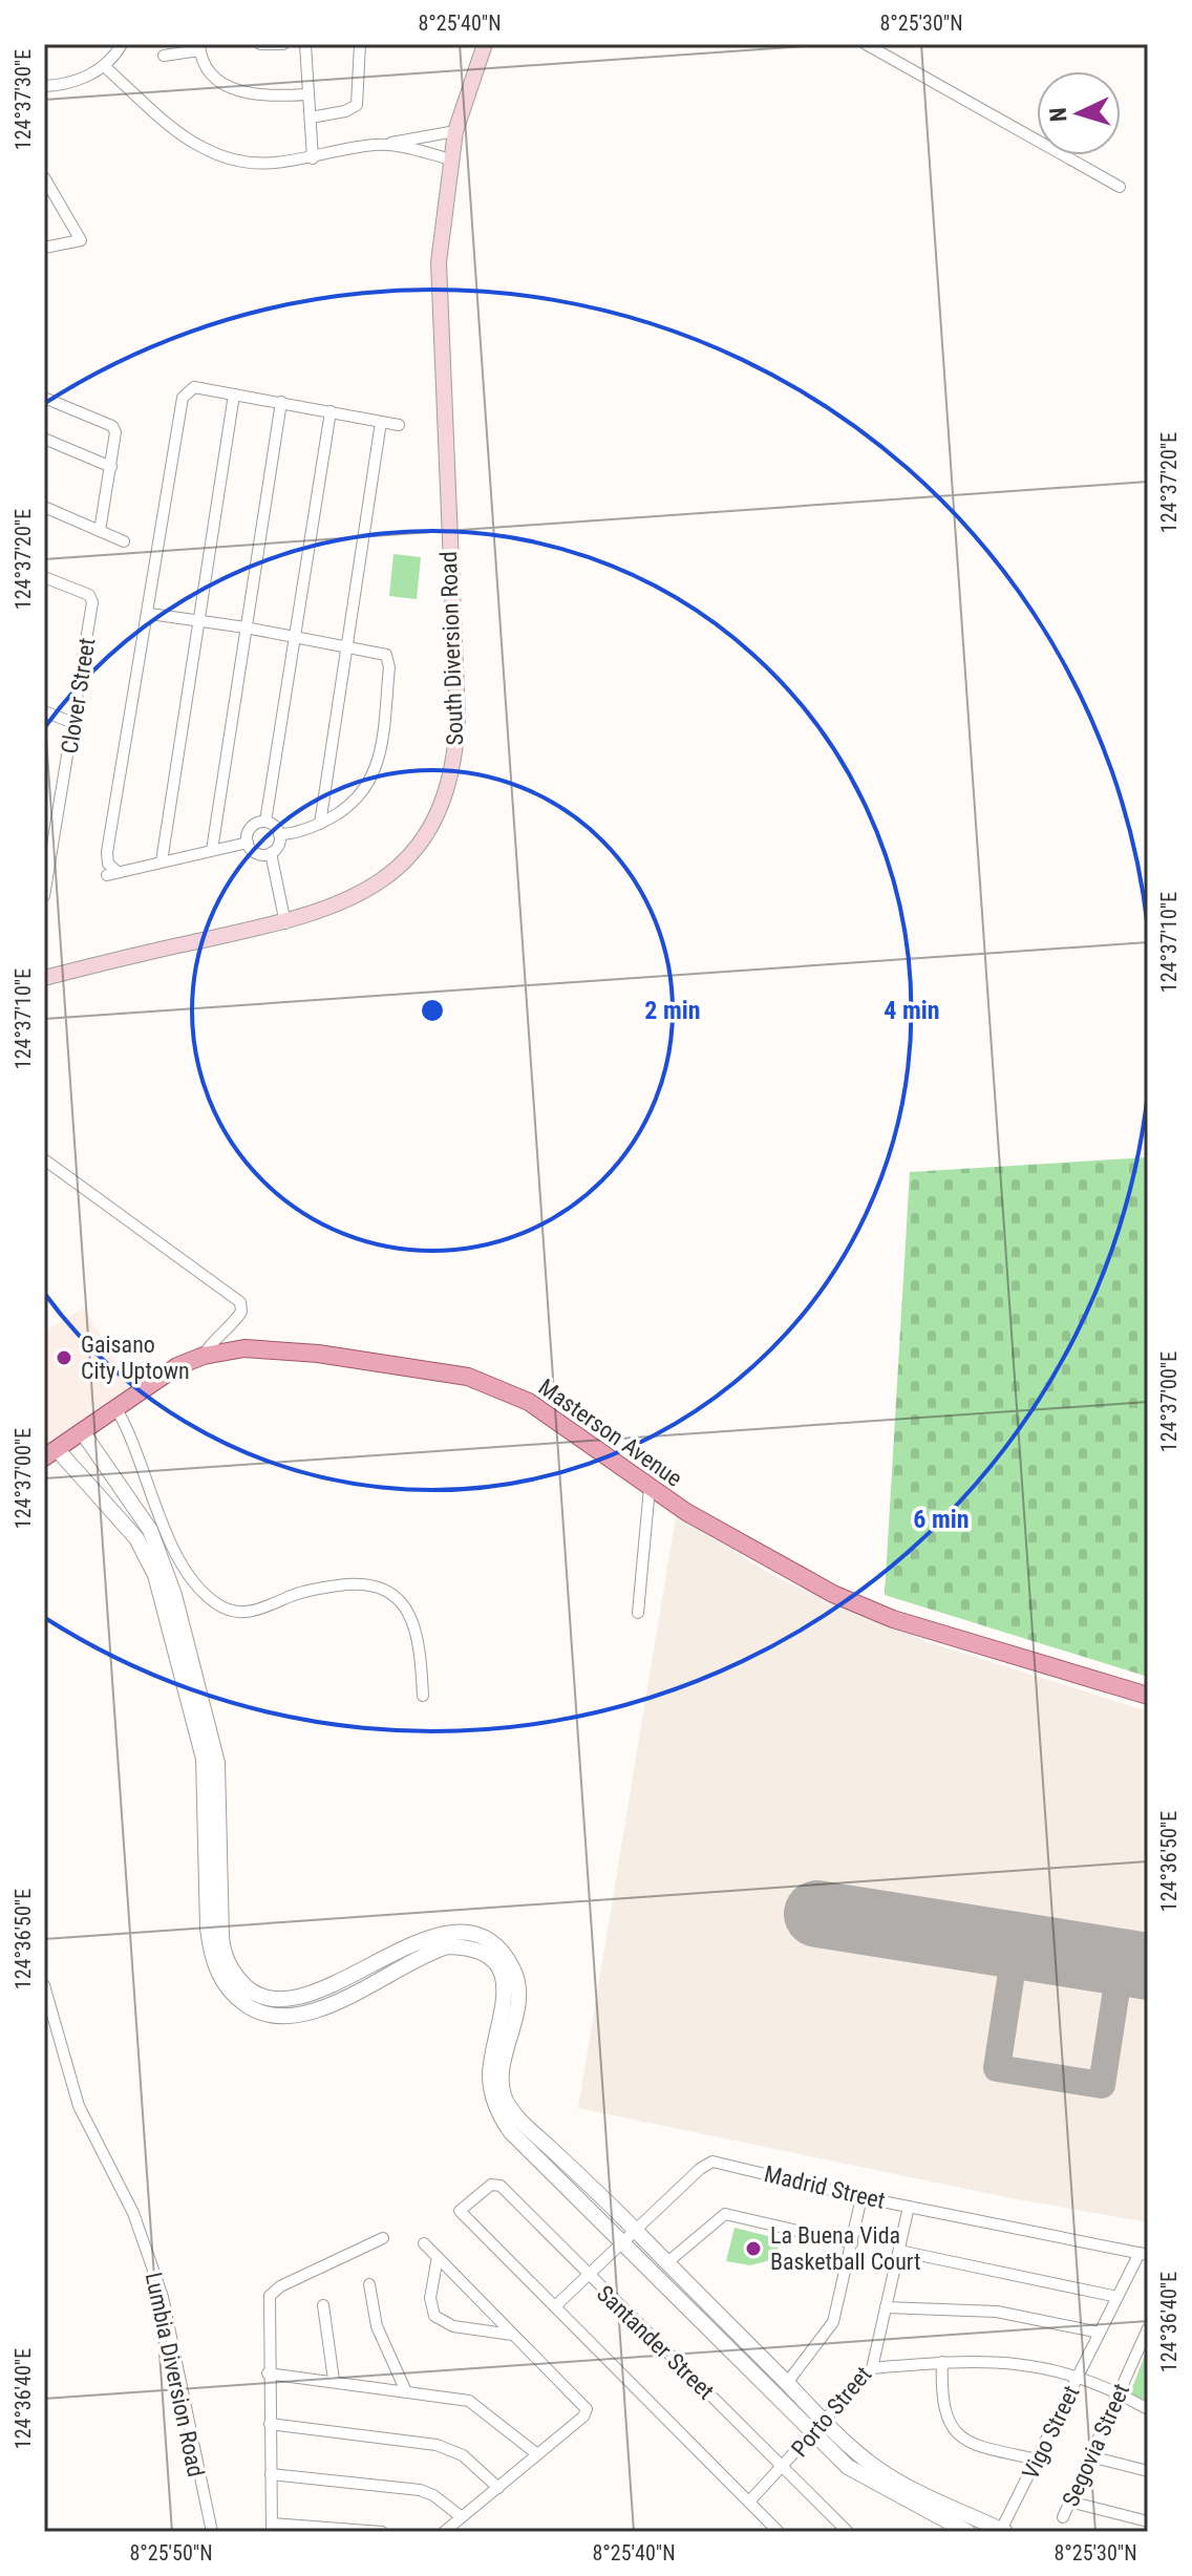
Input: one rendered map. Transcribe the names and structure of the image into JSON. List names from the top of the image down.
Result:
{
  "streets": {
    "main road": ["South Diversion Road", "Masterson Avenue"],
    "street": [
      "Clover Street",
      "Madrid Street",
      "Santander Street",
      "Lumbia Diversion Road",
      "Porto Street",
      "Vigo Street",
      "Segovia Street"
    ]
  },
  "crossings": [
    ["Madrid Street", "Santander Street"],
    ["Madrid Street", "Porto Street"],
    ["Madrid Street", "Vigo Street"],
    ["Santander Street", "Porto Street"]
  ],
  "places": ["Gaisano City Uptown", "La Buena Vida Basketball Court"],
  "north": "left",
  "coordinates": [
    "8°25'40\"N",
    "8°25'30\"N",
    "124°37'30\"E",
    "124°37'20\"E",
    "124°37'10\"E",
    "124°37'00\"E",
    "124°36'50\"E",
    "124°36'40\"E",
    "8°25'50\"N"
  ],
  "rings": ["2 min", "4 min", "6 min"]
}
